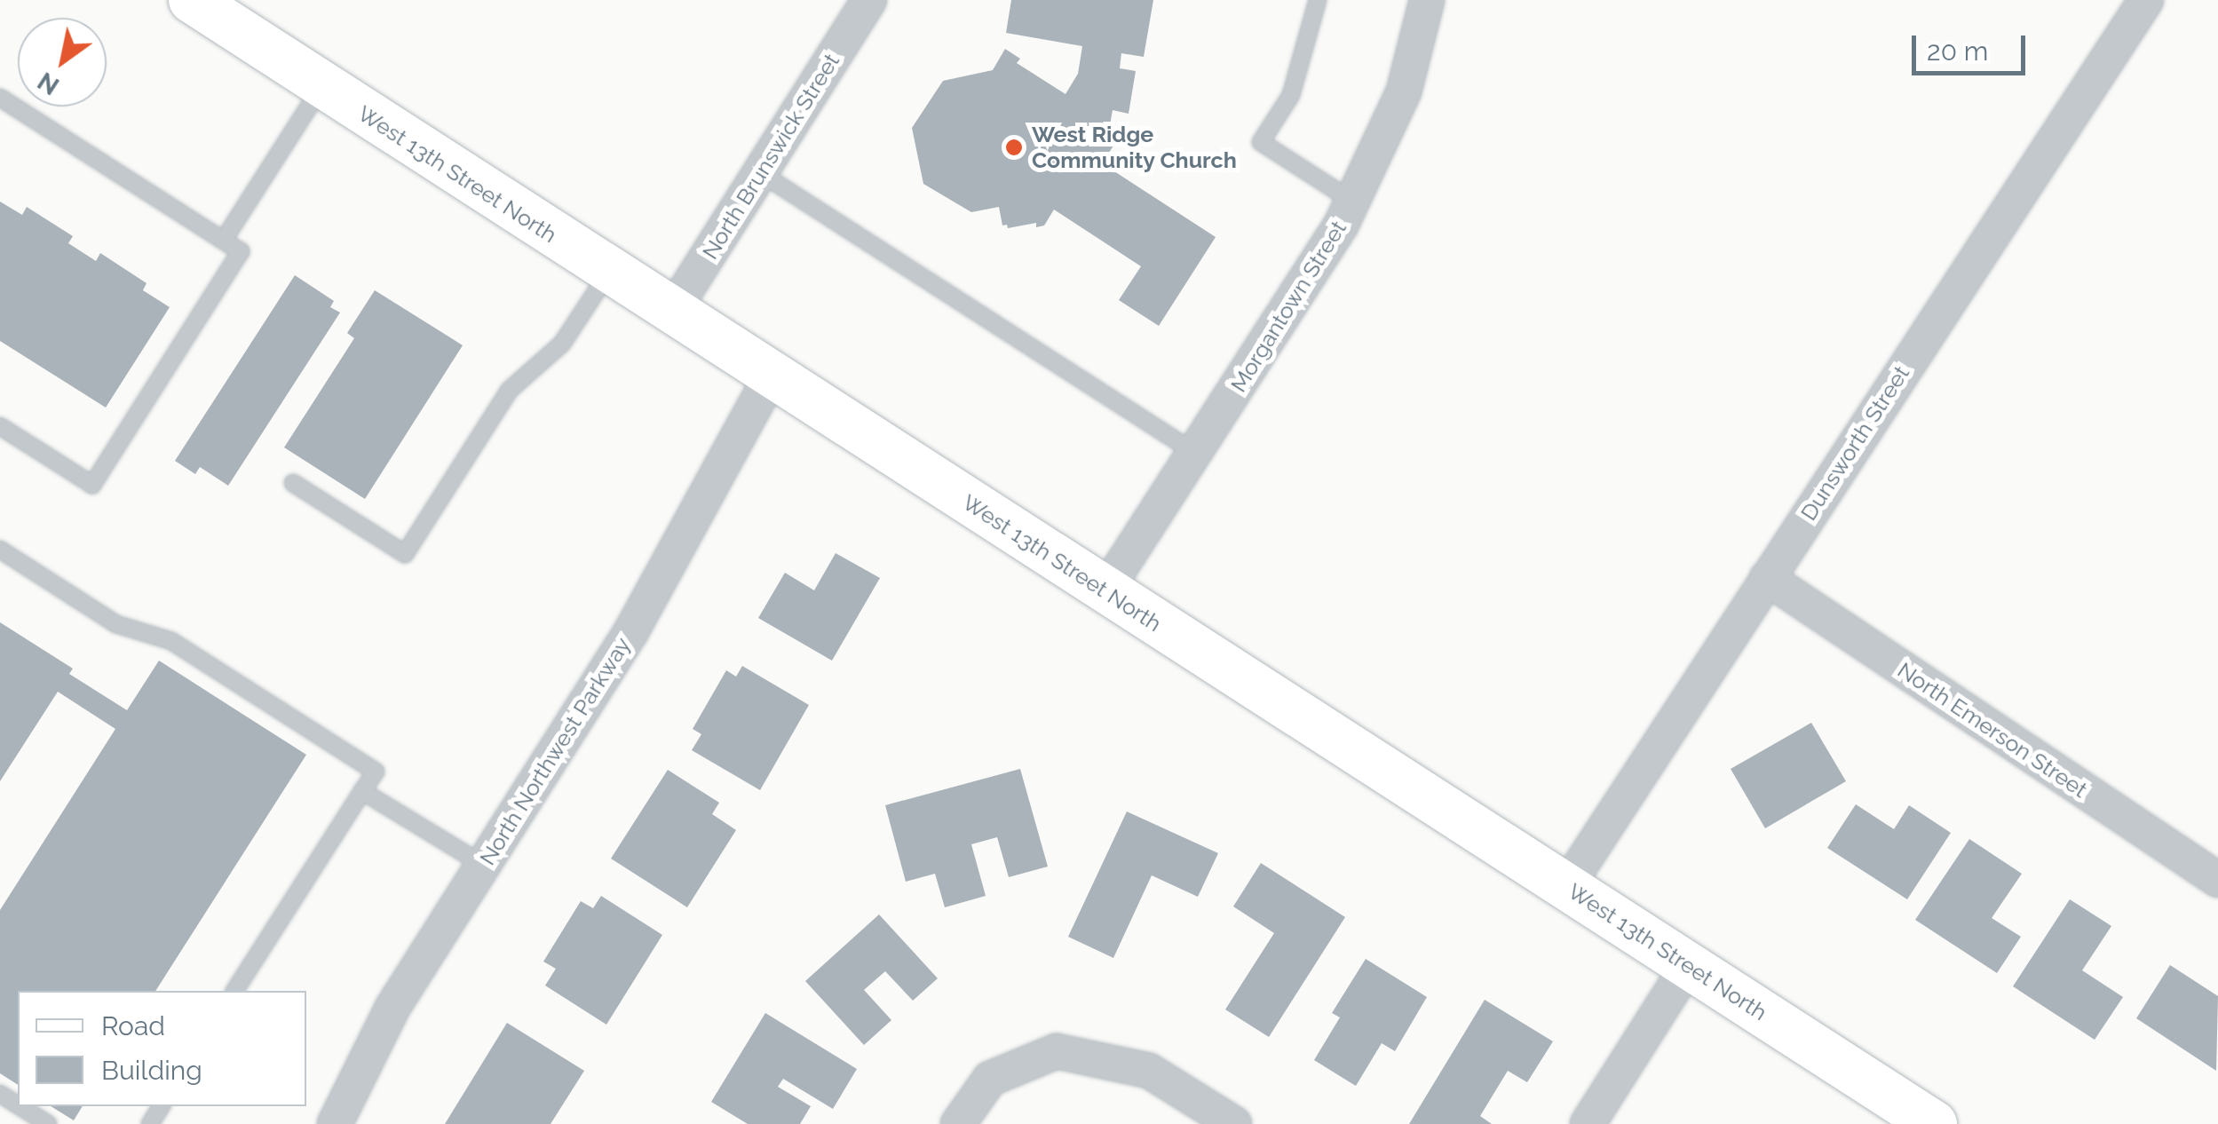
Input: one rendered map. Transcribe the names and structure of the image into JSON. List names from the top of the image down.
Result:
{
  "streets": {
    "street": [
      "North Brunswick Street",
      "West 13th Street North",
      "Morgantown Street",
      "Dunsworth Street",
      "North Emerson Street",
      "North Northwest Parkway"
    ]
  },
  "crossings": [
    ["North Brunswick Street", "West 13th Street North"],
    ["West 13th Street North", "Morgantown Street"],
    ["West 13th Street North", "Dunsworth Street"],
    ["West 13th Street North", "North Northwest Parkway"],
    ["Dunsworth Street", "North Emerson Street"]
  ],
  "places": ["West Ridge Community Church"],
  "legend": ["Road", "Building"],
  "scale_bar": "20 m",
  "north": "bottom left"
}
